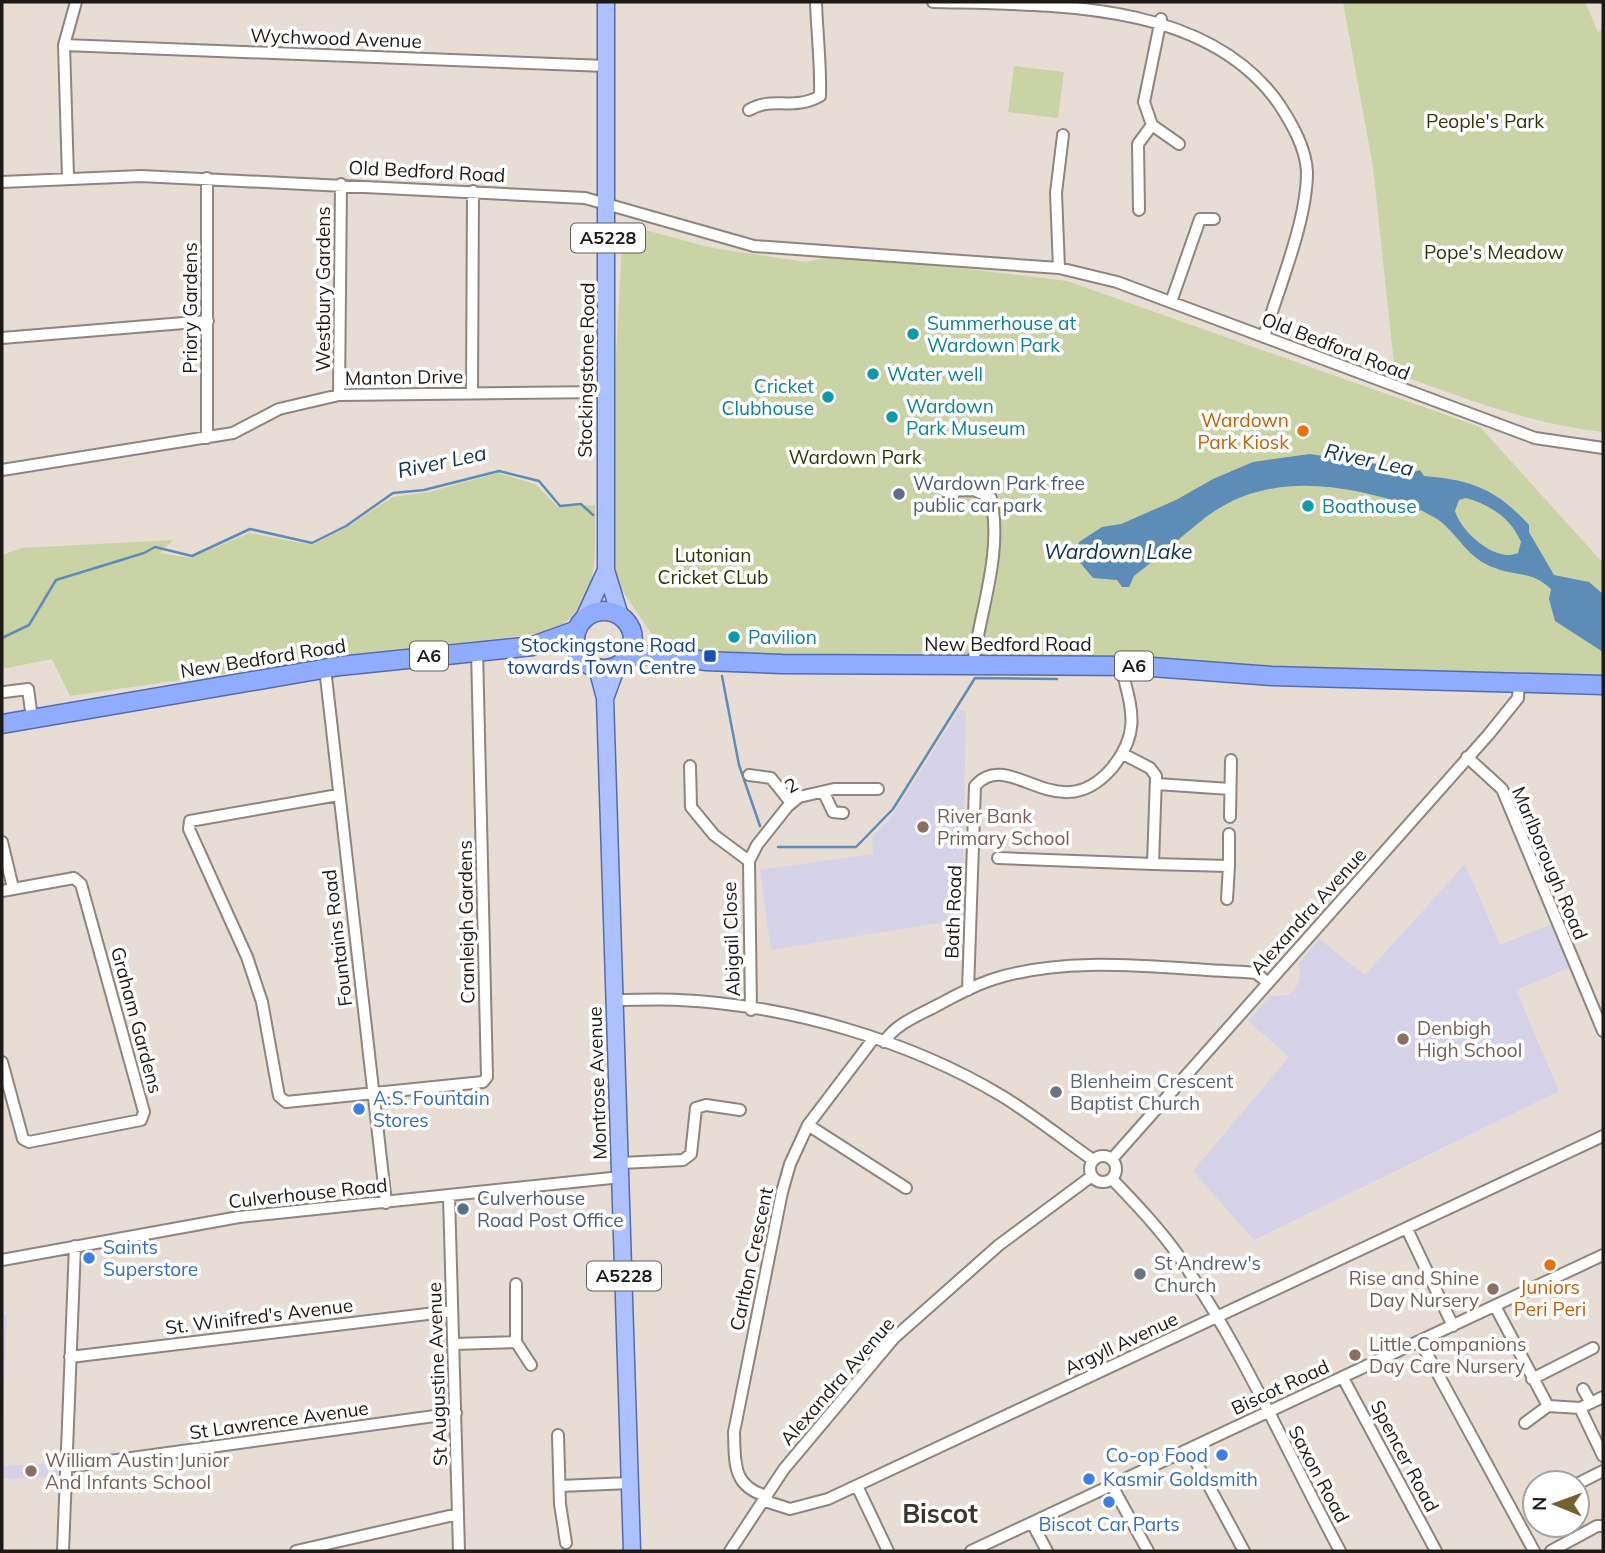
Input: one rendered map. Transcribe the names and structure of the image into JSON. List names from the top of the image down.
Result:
{
  "streets": {
    "highway": ["New Bedford Road", "A6"],
    "main road": ["A5228", "Stockingstone Road", "Montrose Avenue"],
    "street": [
      "Wychwood Avenue",
      "Old Bedford Road",
      "Westbury Gardens",
      "Priory Gardens",
      "Manton Drive",
      "2",
      "Marlborough Road",
      "Alexandra Avenue",
      "Bath Road",
      "Cranleigh Gardens",
      "Fountains Road",
      "Abigail Close",
      "Graham Gardens",
      "Culverhouse Road",
      "Carlton Crescent",
      "St. Winifred's Avenue",
      "Argyll Avenue",
      "St Augustine Avenue",
      "Biscot Road",
      "St Lawrence Avenue",
      "Spencer Road",
      "Saxon Road"
    ]
  },
  "crossings": [
    ["Wychwood Avenue", "Stockingstone Road"],
    ["Old Bedford Road", "Westbury Gardens"],
    ["Old Bedford Road", "Priory Gardens"],
    ["Old Bedford Road", "Stockingstone Road"],
    ["Westbury Gardens", "Manton Drive"],
    ["Priory Gardens", "Manton Drive"],
    ["Stockingstone Road", "Manton Drive"],
    ["Stockingstone Road", "New Bedford Road"],
    ["Stockingstone Road", "Montrose Avenue"],
    ["New Bedford Road", "Alexandra Avenue"],
    ["New Bedford Road", "Cranleigh Gardens"],
    ["New Bedford Road", "Fountains Road"],
    ["New Bedford Road", "Montrose Avenue"],
    ["2", "Abigail Close"],
    ["Marlborough Road", "Alexandra Avenue"],
    ["Alexandra Avenue", "Carlton Crescent"],
    ["Alexandra Avenue", "Argyll Avenue"],
    ["Alexandra Avenue", "Saxon Road"],
    ["Bath Road", "Carlton Crescent"],
    ["Cranleigh Gardens", "Fountains Road"],
    ["Fountains Road", "Culverhouse Road"],
    ["Montrose Avenue", "Culverhouse Road"],
    ["Culverhouse Road", "St Augustine Avenue"],
    ["Carlton Crescent", "Argyll Avenue"],
    ["St. Winifred's Avenue", "St Augustine Avenue"],
    ["Argyll Avenue", "Saxon Road"],
    ["St Augustine Avenue", "St Lawrence Avenue"],
    ["Biscot Road", "Spencer Road"],
    ["Biscot Road", "Saxon Road"]
  ],
  "districts": ["Biscot"],
  "water": ["River Lea", "Wardown Lake"],
  "parks": [
    "People's Park",
    "Pope's Meadow",
    "Wardown Park",
    "Lutonian Cricket CLub"
  ],
  "places": {
    "other": [
      "Summerhouse at Wardown Park",
      "Water well",
      "Cricket Clubhouse",
      "Wardown Park Museum",
      "Wardown Park Kiosk",
      "Wardown Park free public car park",
      "Boathouse",
      "Pavilion",
      "River Bank Primary School",
      "Denbigh High School",
      "Blenheim Crescent Baptist Church",
      "A.S. Fountain Stores",
      "Culverhouse Road Post Office",
      "Saints Superstore",
      "Juniors Peri Peri",
      "St Andrew's Church",
      "Rise and Shine Day Nursery",
      "Little Companions Day Care Nursery",
      "Co-op Food",
      "William Austin Junior And Infants School",
      "Kasmir Goldsmith",
      "Biscot Car Parts"
    ],
    "transit": ["Stockingstone Road towards Town Centre"]
  },
  "north": "left"
}
